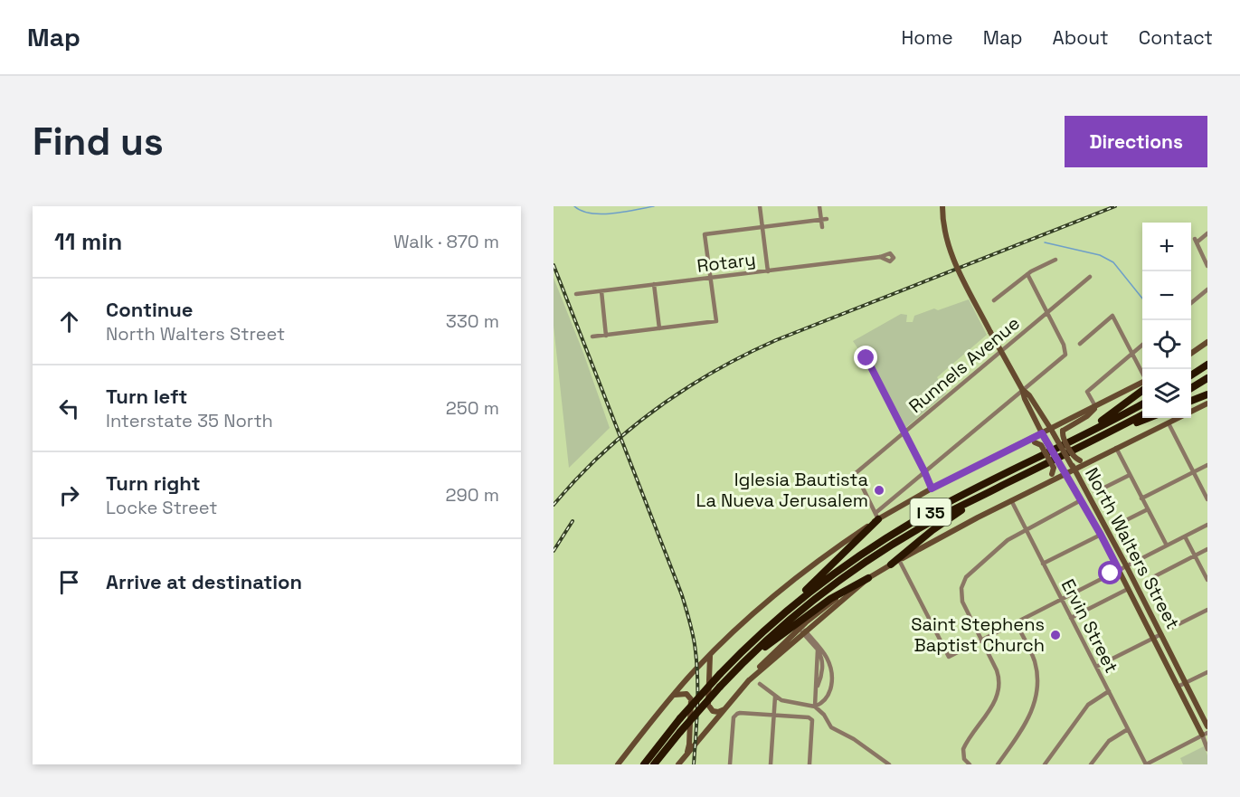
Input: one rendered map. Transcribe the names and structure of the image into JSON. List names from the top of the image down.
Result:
{
  "streets": {
    "highway": ["I 35"],
    "main road": ["North Walters Street"],
    "street": ["Rotary", "Runnels Avenue", "Ervin Street"]
  },
  "crossings": [
    ["Runnels Avenue", "North Walters Street"]
  ],
  "places": ["Iglesia Bautista La Nueva Jerusalem", "Saint Stephens Baptist Church"],
  "page": {
    "header": "Map",
    "nav": [
      "Home",
      "Map",
      "About",
      "Contact"
    ],
    "buttons": "Directions",
    "title": "Find us",
    "heading": ["11 min", "Walk · 870 m"],
    "map_buttons": ["+", "−"],
    "list": [
      ["Continue", "North Walters Street", "330 m"],
      ["Turn left", "Interstate 35 North", "250 m"],
      ["Turn right", "Locke Street", "290 m"],
      "Arrive at destination"
    ]
  }
}
